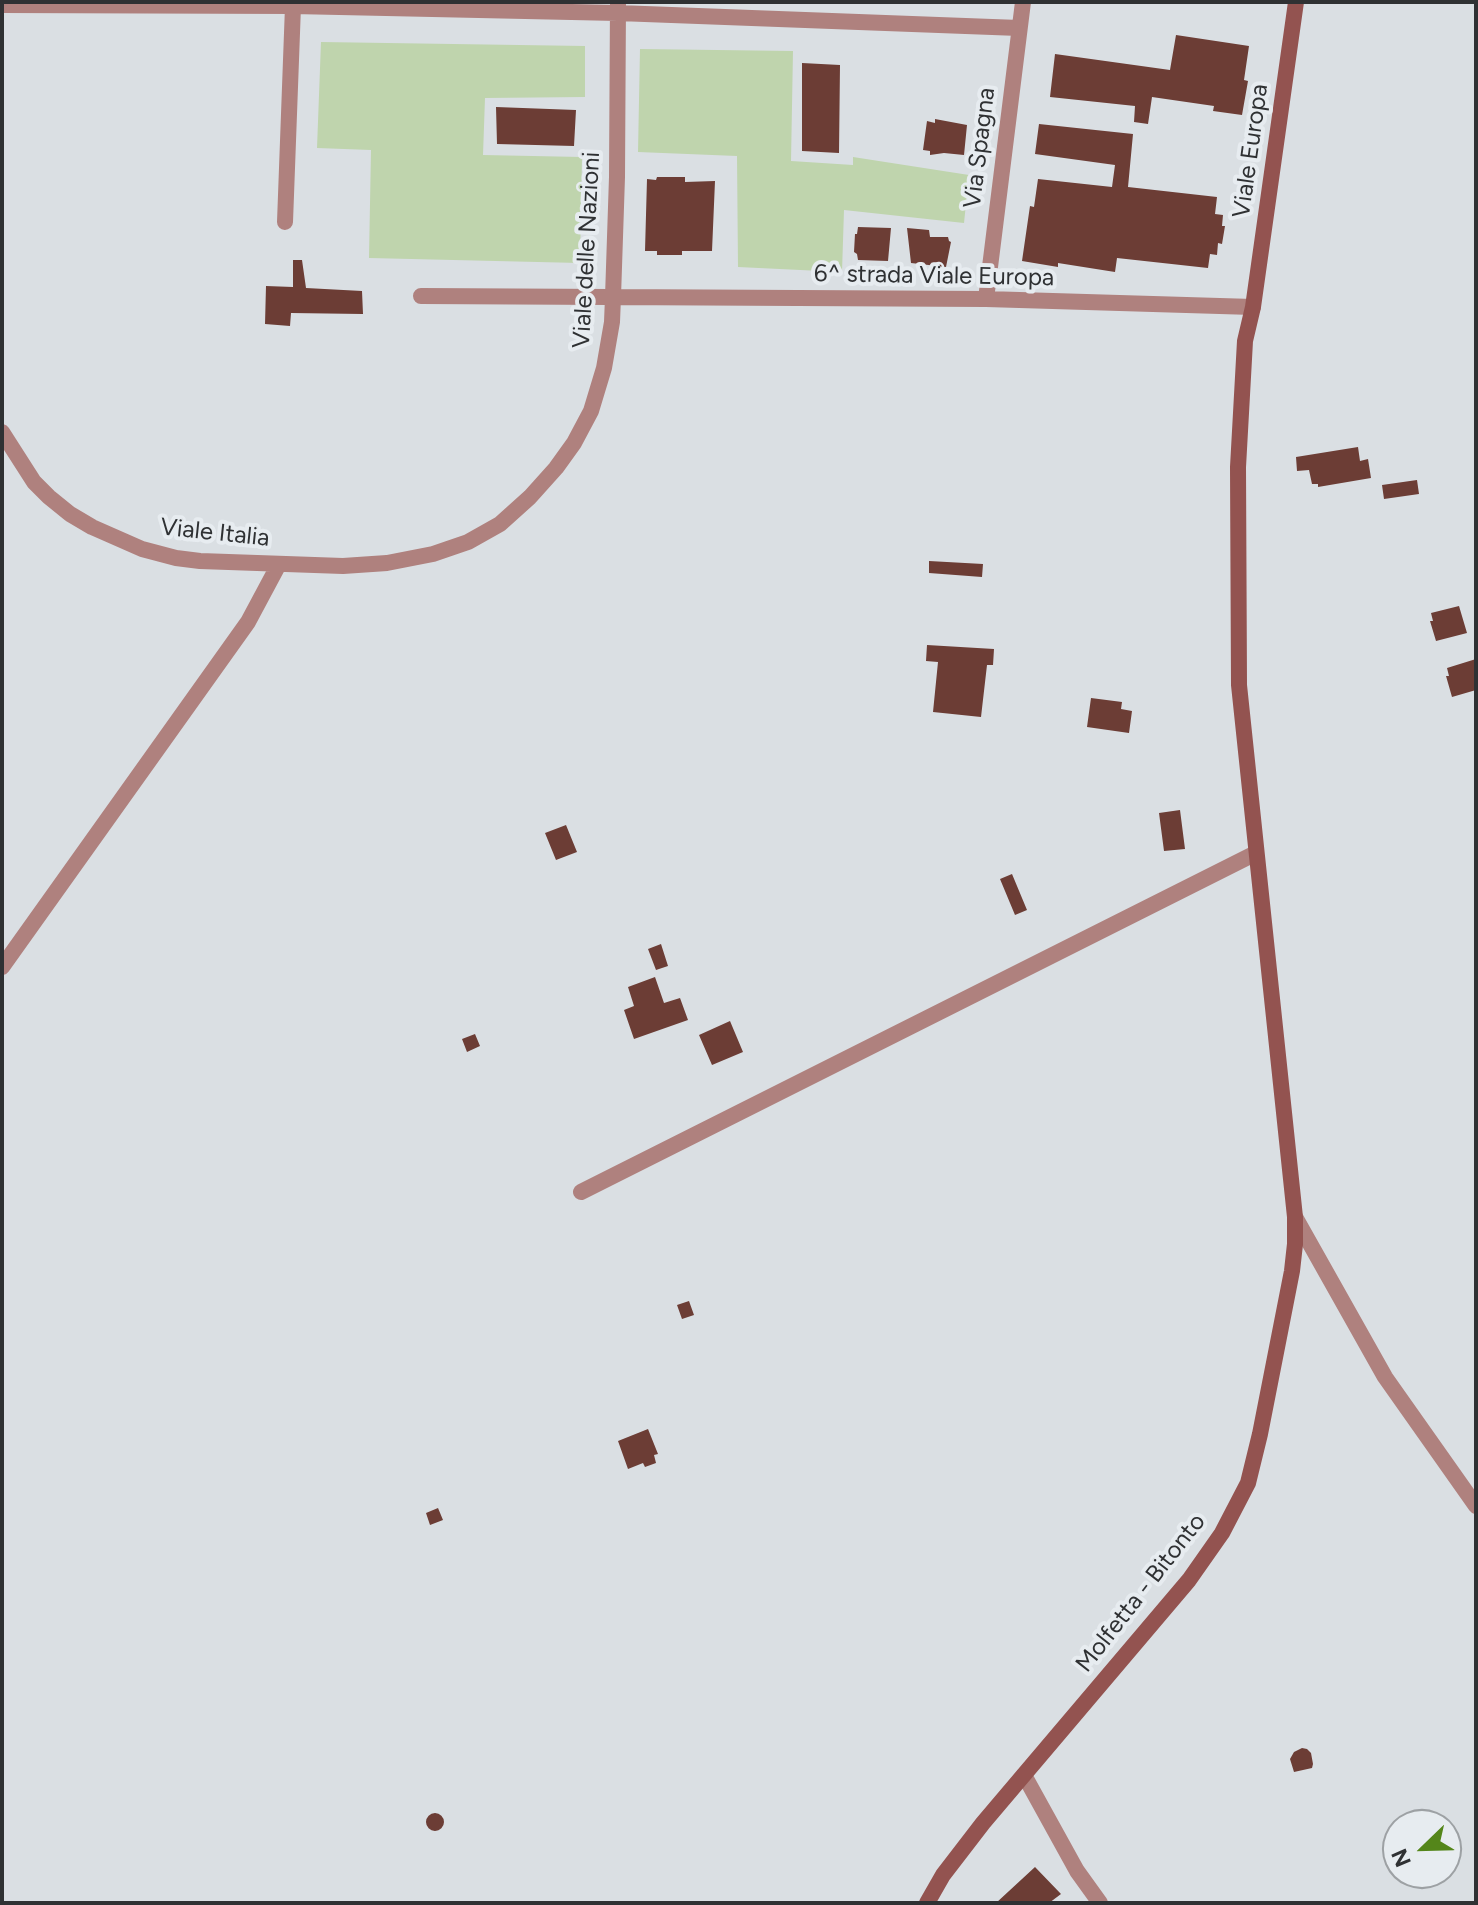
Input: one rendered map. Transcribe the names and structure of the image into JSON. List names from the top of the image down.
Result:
{
  "streets": {
    "street": [
      "Via Spagna",
      "Viale Europa",
      "Viale delle Nazioni",
      "6^ strada Viale Europa",
      "Viale Italia",
      "Molfetta - Bitonto"
    ]
  },
  "crossings": [
    ["Via Spagna", "6^ strada Viale Europa"],
    ["Viale Europa", "6^ strada Viale Europa"],
    ["Viale Europa", "Molfetta - Bitonto"],
    ["Viale delle Nazioni", "6^ strada Viale Europa"],
    ["Viale delle Nazioni", "Viale Italia"]
  ],
  "north": "bottom left"
}
